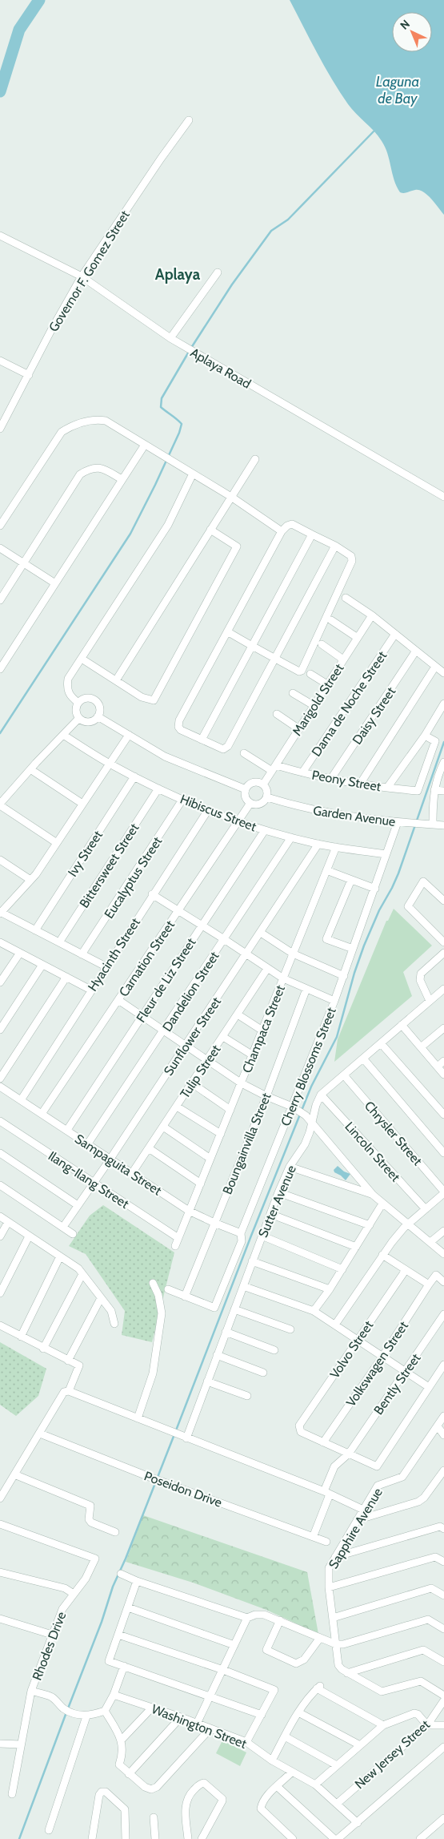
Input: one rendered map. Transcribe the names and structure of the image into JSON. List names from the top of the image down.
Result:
{
  "streets": {
    "street": [
      "Governor F. Gomez Street",
      "Aplaya Road",
      "Marigold Street",
      "Dama de Noche Street",
      "Daisy Street",
      "Peony Street",
      "Hibiscus Street",
      "Garden Avenue",
      "Ivy Street",
      "Bittersweet Street",
      "Eucalyptus Street",
      "Hyacinth Street",
      "Carnation Street",
      "Fleur de Liz Street",
      "Dandelion Street",
      "Champaca Street",
      "Sunflower Street",
      "Cherry Blossoms Street",
      "Tulip Street",
      "Chrysler Street",
      "Boungainvilla Street",
      "Lincoln Street",
      "Sampaguita Street",
      "Ilang-Ilang Street",
      "Sutter Avenue",
      "Volvo Street",
      "Volkswagen Street",
      "Bently Street",
      "Poseidon Drive",
      "Sapphire Avenue",
      "Rhodes Drive",
      "Washington Street",
      "New Jersey Street"
    ]
  },
  "crossings": [
    ["Governor F. Gomez Street", "Aplaya Road"],
    ["Marigold Street", "Peony Street"],
    ["Marigold Street", "Garden Avenue"],
    ["Marigold Street", "Carnation Street"],
    ["Dama de Noche Street", "Peony Street"],
    ["Daisy Street", "Peony Street"],
    ["Hibiscus Street", "Ivy Street"],
    ["Hibiscus Street", "Bittersweet Street"],
    ["Hibiscus Street", "Eucalyptus Street"],
    ["Hibiscus Street", "Hyacinth Street"],
    ["Hibiscus Street", "Carnation Street"],
    ["Hibiscus Street", "Fleur de Liz Street"],
    ["Hibiscus Street", "Dandelion Street"],
    ["Hibiscus Street", "Champaca Street"],
    ["Hibiscus Street", "Sunflower Street"],
    ["Hibiscus Street", "Cherry Blossoms Street"],
    ["Garden Avenue", "Carnation Street"],
    ["Garden Avenue", "Cherry Blossoms Street"],
    ["Hyacinth Street", "Sampaguita Street"],
    ["Carnation Street", "Sampaguita Street"],
    ["Fleur de Liz Street", "Sampaguita Street"],
    ["Dandelion Street", "Sampaguita Street"],
    ["Champaca Street", "Sampaguita Street"],
    ["Sunflower Street", "Sampaguita Street"],
    ["Sunflower Street", "Ilang-Ilang Street"],
    ["Cherry Blossoms Street", "Boungainvilla Street"],
    ["Cherry Blossoms Street", "Sampaguita Street"],
    ["Tulip Street", "Sampaguita Street"],
    ["Boungainvilla Street", "Sampaguita Street"],
    ["Lincoln Street", "Sutter Avenue"],
    ["Volvo Street", "Volkswagen Street"],
    ["Bently Street", "Poseidon Drive"],
    ["Washington Street", "New Jersey Street"]
  ],
  "districts": ["Aplaya"],
  "water": ["Laguna de Bay"],
  "north": "top left"
}
